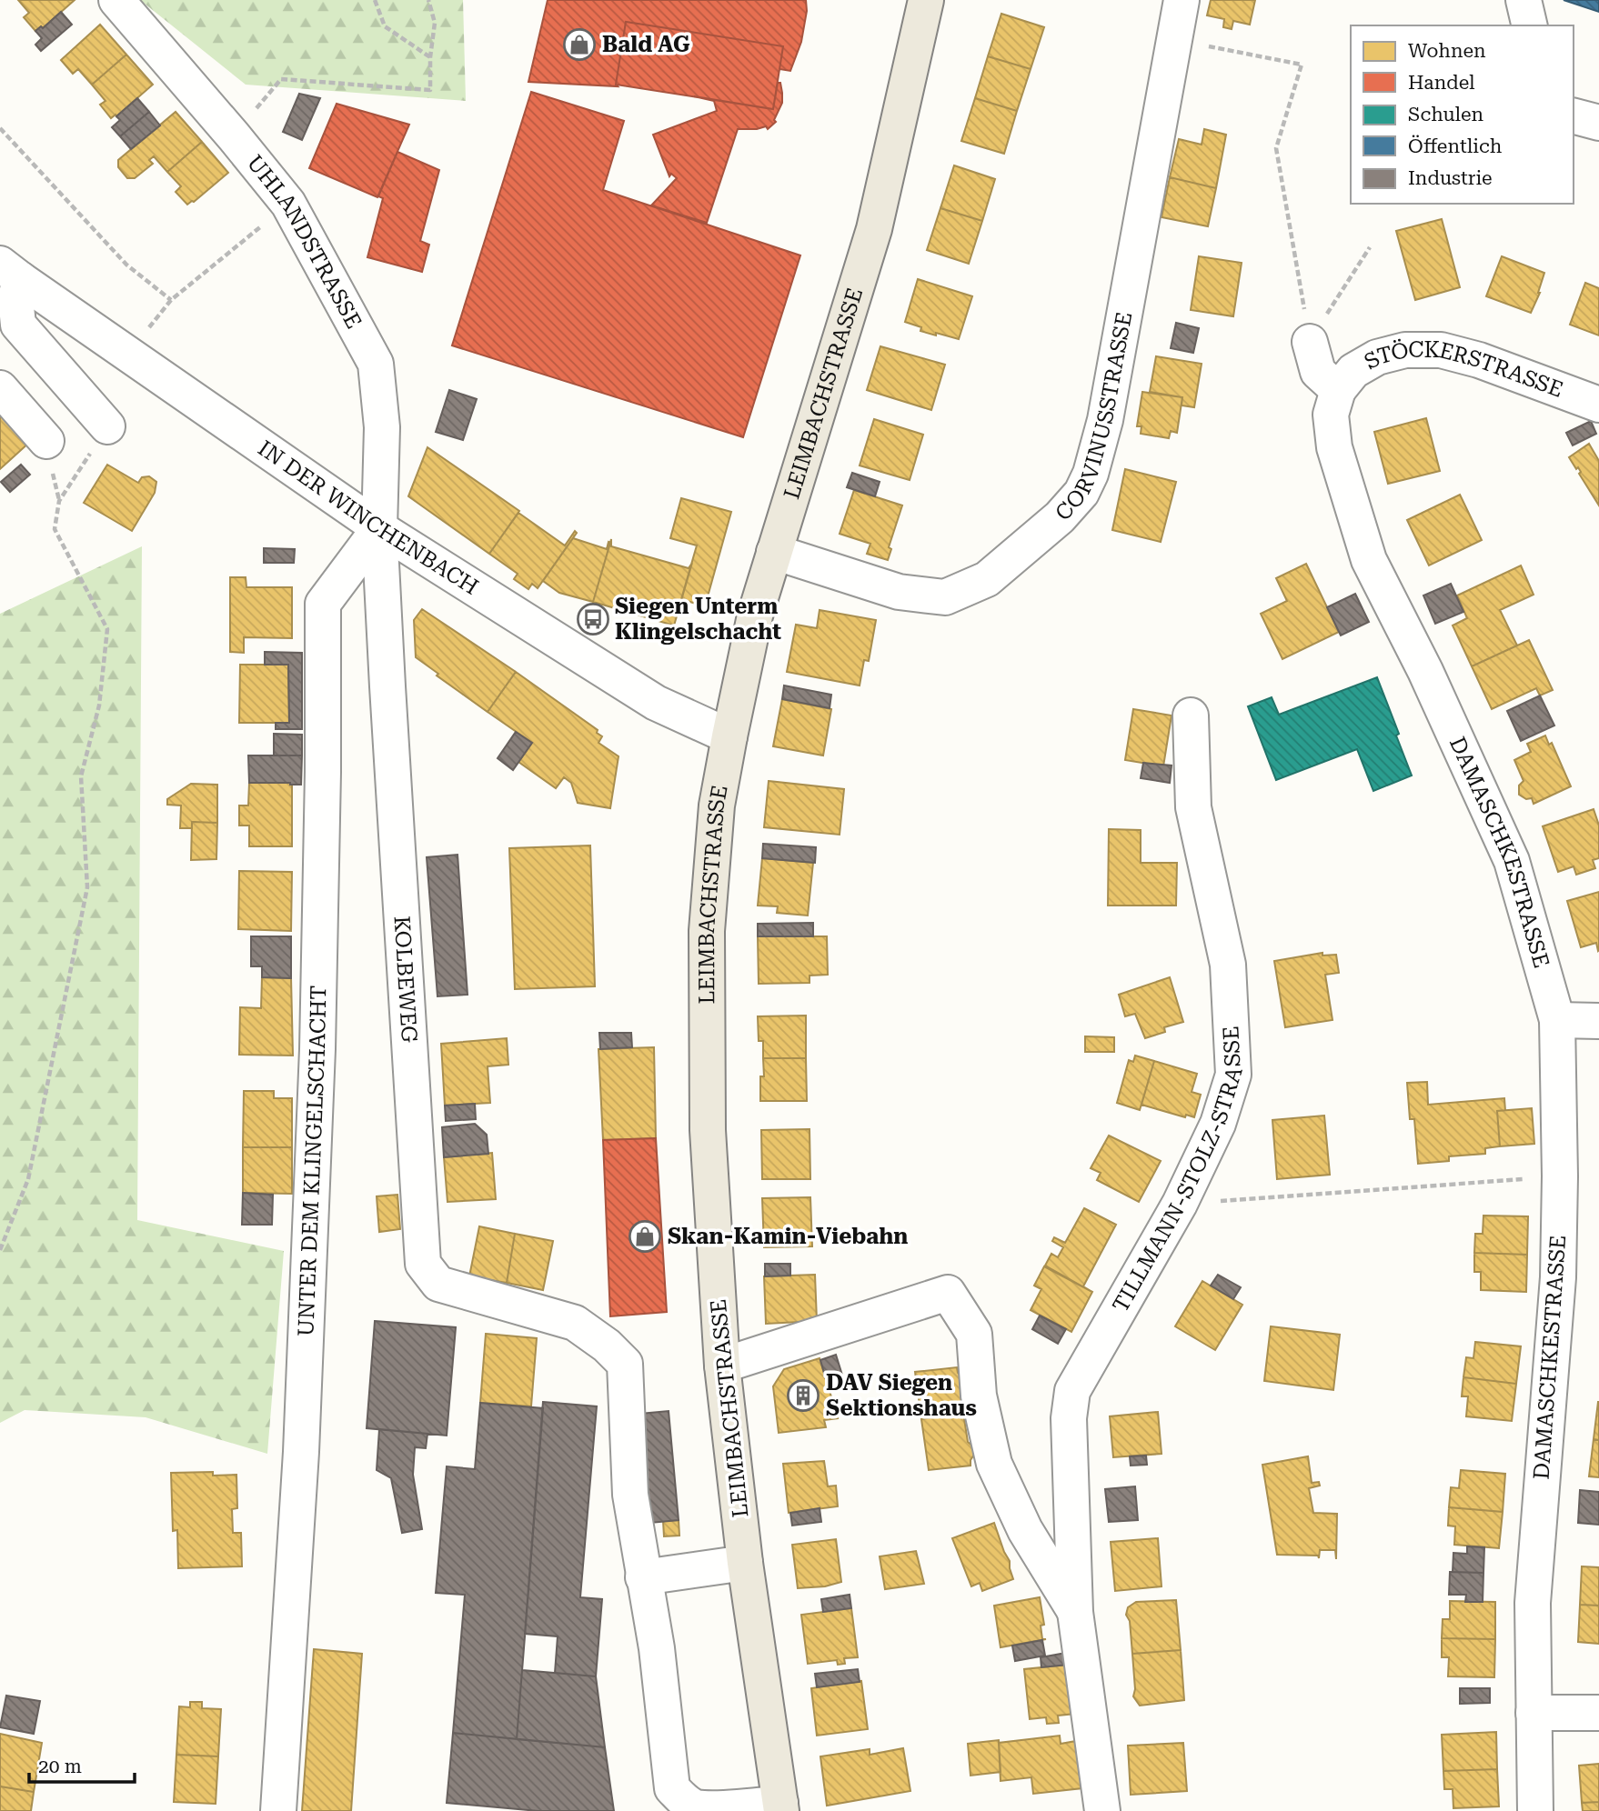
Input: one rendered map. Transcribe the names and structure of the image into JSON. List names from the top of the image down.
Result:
{
  "streets": {
    "main road": ["LEIMBACHSTRASSE"],
    "street": [
      "UHLANDSTRASSE",
      "STÖCKERSTRASSE",
      "CORVINUSSTRASSE",
      "IN DER WINCHENBACH",
      "DAMASCHKESTRASSE",
      "KOLBEWEG",
      "UNTER DEM KLINGELSCHACHT",
      "TILLMANN-STOLZ-STRASSE"
    ]
  },
  "crossings": [
    ["UHLANDSTRASSE", "IN DER WINCHENBACH"],
    ["UHLANDSTRASSE", "KOLBEWEG"],
    ["UHLANDSTRASSE", "UNTER DEM KLINGELSCHACHT"],
    ["STÖCKERSTRASSE", "DAMASCHKESTRASSE"],
    ["LEIMBACHSTRASSE", "CORVINUSSTRASSE"],
    ["LEIMBACHSTRASSE", "IN DER WINCHENBACH"],
    ["LEIMBACHSTRASSE", "KOLBEWEG"],
    ["LEIMBACHSTRASSE", "TILLMANN-STOLZ-STRASSE"],
    ["IN DER WINCHENBACH", "KOLBEWEG"],
    ["IN DER WINCHENBACH", "UNTER DEM KLINGELSCHACHT"],
    ["KOLBEWEG", "UNTER DEM KLINGELSCHACHT"]
  ],
  "places": {
    "shop": ["Bald AG", "Skan-Kamin-Viebahn"],
    "bus stop": ["Siegen Unterm Klingelschacht"],
    "building": ["DAV Siegen Sektionshaus"]
  },
  "legend": [
    "Wohnen",
    "Handel",
    "Schulen",
    "Öffentlich",
    "Industrie"
  ],
  "scale_bar": "20 m"
}
